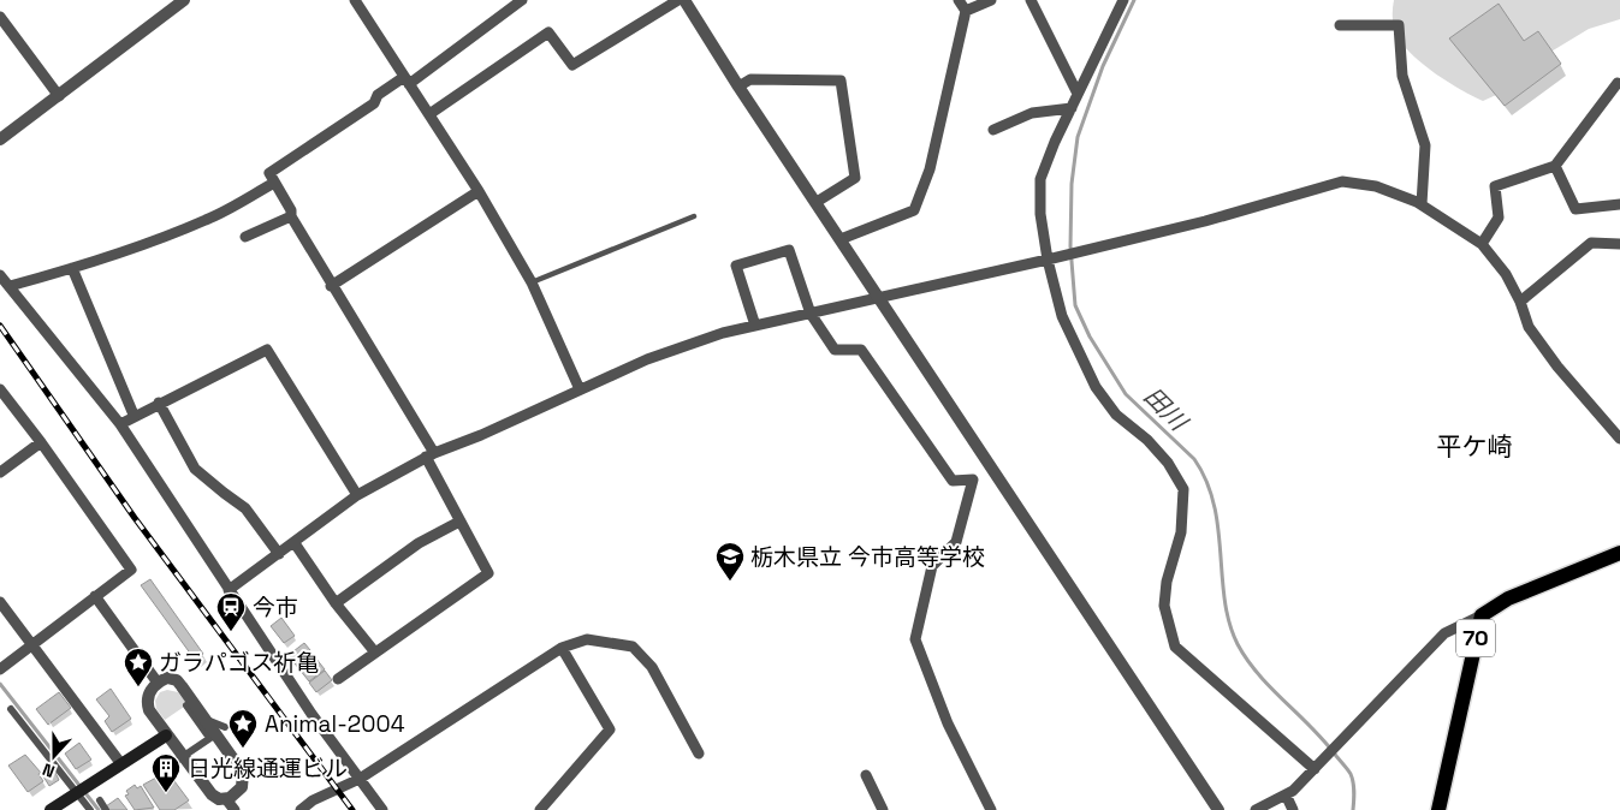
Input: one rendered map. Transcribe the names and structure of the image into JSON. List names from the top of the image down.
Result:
{
  "streets": {
    "main road": ["70"]
  },
  "districts": ["平ケ崎"],
  "water": ["田川"],
  "places": {
    "school or university": ["栃木県立 今市高等学校"],
    "station": ["今市"],
    "place": ["ガラパゴス祈亀", "Animal-2004"],
    "building": ["日光線通運ビル"]
  },
  "north": "bottom"
}
